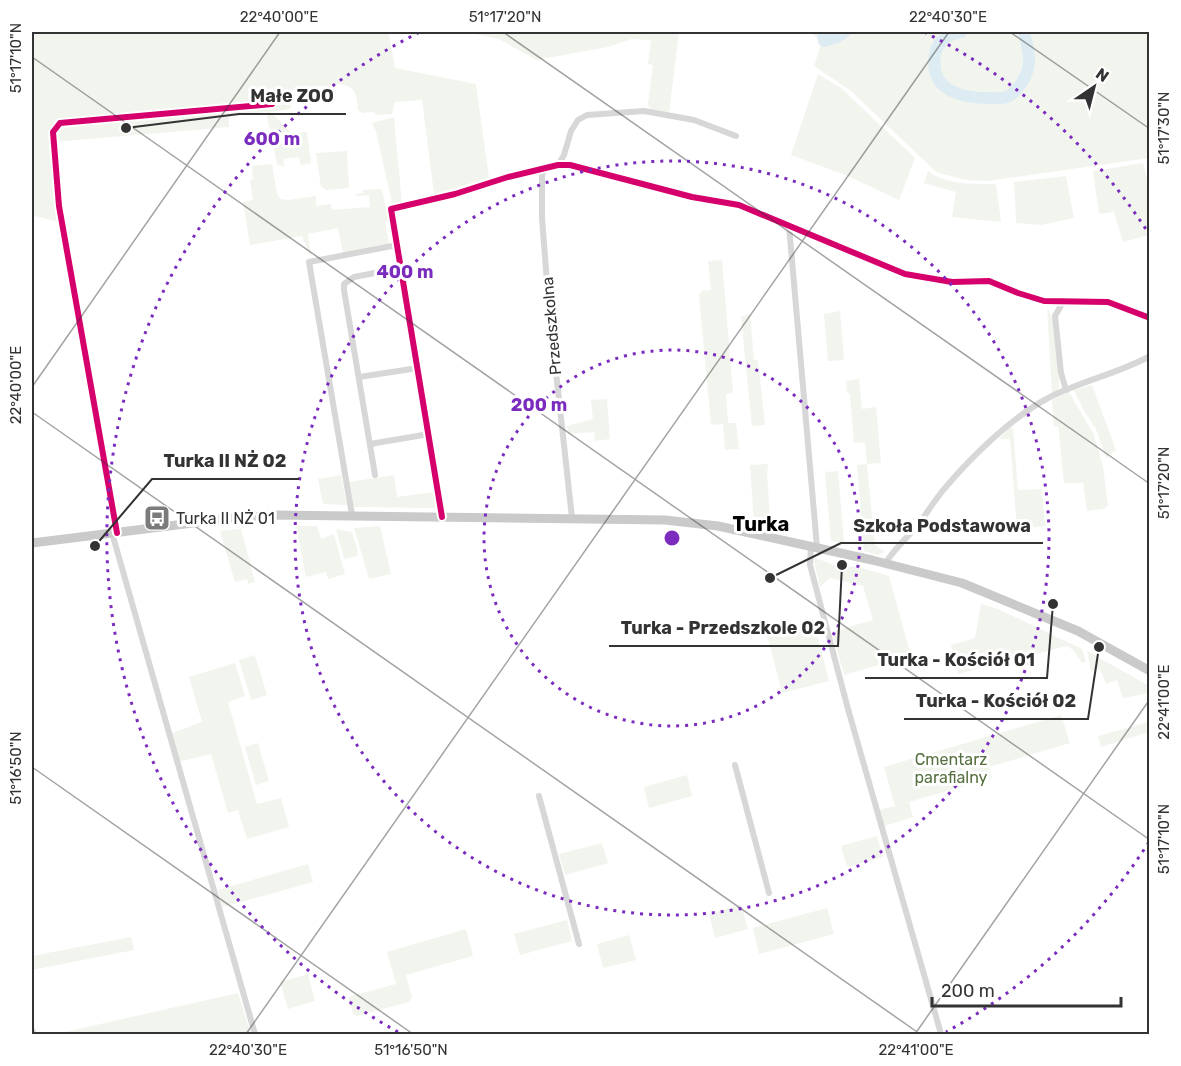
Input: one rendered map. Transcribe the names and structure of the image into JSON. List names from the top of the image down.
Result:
{
  "streets": {
    "street": ["Przedszkolna"]
  },
  "districts": ["Turka"],
  "parks": ["Cmentarz parafialny"],
  "places": {
    "other": [
      "Małe ZOO",
      "Turka II NŻ 02",
      "Turka - Przedszkole 02",
      "Szkoła Podstawowa",
      "Turka - Kościół 01",
      "Turka - Kościół 02"
    ],
    "bus stop": ["Turka II NŻ 01"]
  },
  "scale_bar": "200 m",
  "north": "top right",
  "coordinates": [
    "22°40'00\"E",
    "51°17'20\"N",
    "22°40'30\"E",
    "51°17'10\"N",
    "51°17'30\"N",
    "22°41'00\"E",
    "51°16'50\"N"
  ],
  "rings": ["600 m", "400 m", "200 m"]
}
